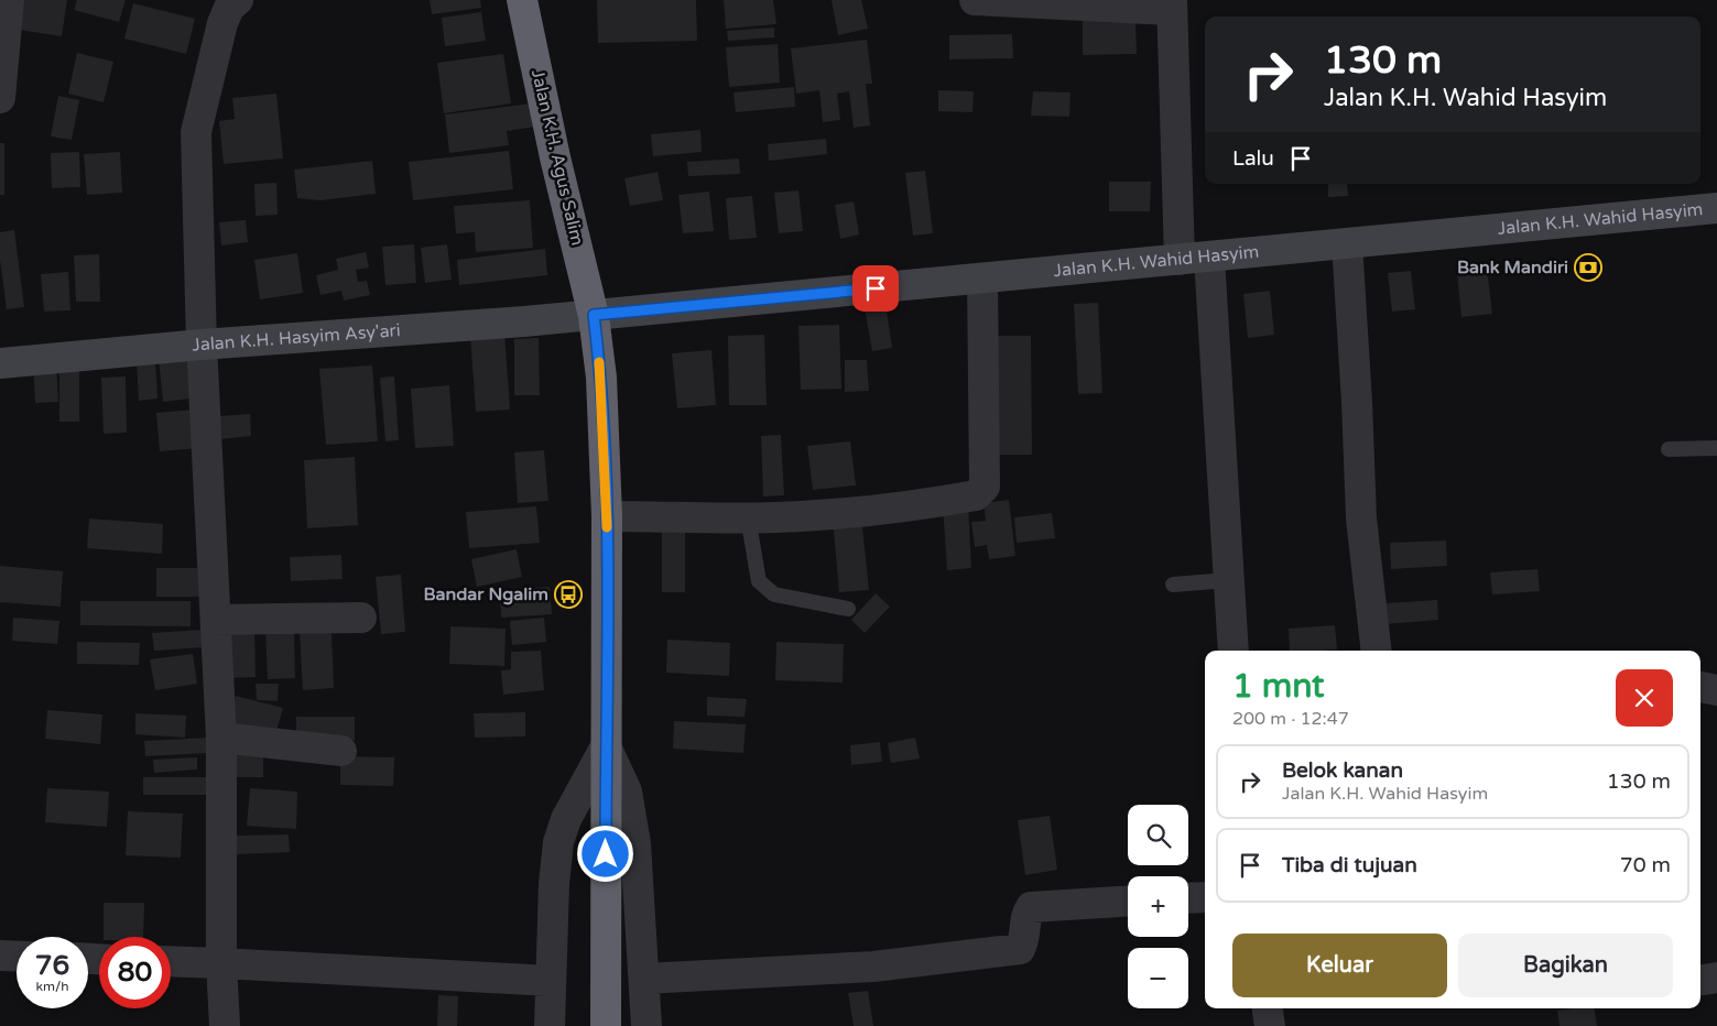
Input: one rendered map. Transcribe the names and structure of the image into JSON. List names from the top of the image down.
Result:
{
  "streets": {
    "highway": ["Jalan K.H. Agus Salim"],
    "main road": ["Jalan K.H. Wahid Hasyim", "Jalan K.H. Hasyim Asy'ari"]
  },
  "crossings": [
    ["Jalan K.H. Agus Salim", "Jalan K.H. Wahid Hasyim"],
    ["Jalan K.H. Agus Salim", "Jalan K.H. Hasyim Asy'ari"],
    ["Jalan K.H. Wahid Hasyim", "Jalan K.H. Hasyim Asy'ari"]
  ],
  "places": {
    "bank": ["Bank Mandiri"],
    "bus stop": ["Bandar Ngalim"]
  },
  "page": {
    "turn": ["130 m", "Jalan K.H. Wahid Hasyim"],
    "then": "Lalu",
    "heading": ["1 mnt", "200 m · 12:47"],
    "list": [
      {
        "name": "Belok kanan",
        "note": "Jalan K.H. Wahid Hasyim",
        "value": "130 m"
      },
      {
        "name": "Tiba di tujuan",
        "value": "70 m"
      }
    ],
    "map_buttons": ["+", "−"],
    "buttons": ["Keluar", "Bagikan"],
    "speed": "76 km/h",
    "limit": "80"
  }
}
